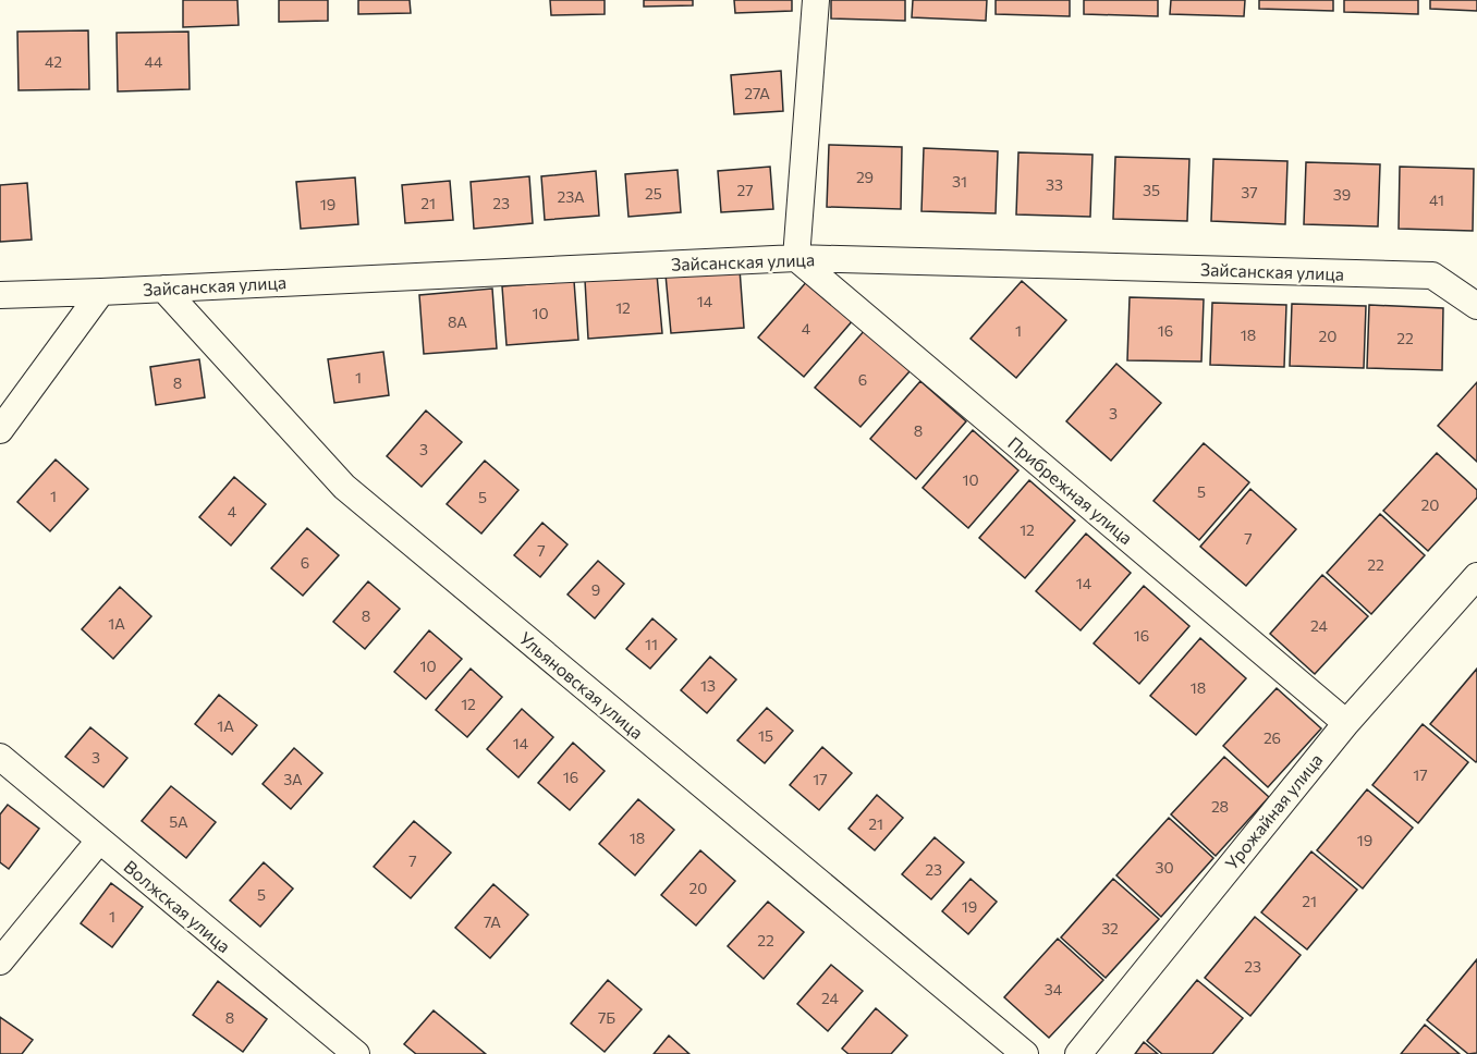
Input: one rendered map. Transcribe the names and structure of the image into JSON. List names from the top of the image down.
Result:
{
  "streets": {
    "street": [
      "Зайсанская улица",
      "Прибрежная улица",
      "Ульяновская улица",
      "Урожайная улица",
      "Волжская улица"
    ]
  },
  "crossings": [
    ["Зайсанская улица", "Прибрежная улица"],
    ["Зайсанская улица", "Ульяновская улица"],
    ["Прибрежная улица", "Урожайная улица"]
  ],
  "house_numbers": [
    "42",
    "44",
    "27А",
    "29",
    "31",
    "33",
    "27",
    "35",
    "37",
    "25",
    "39",
    "23А",
    "41",
    "21",
    "23",
    "19",
    "14",
    "12",
    "10",
    "8А",
    "4",
    "1",
    "16",
    "18",
    "20",
    "22",
    "1",
    "6",
    "8",
    "3",
    "8",
    "3",
    "10",
    "5",
    "1",
    "5",
    "20",
    "4",
    "12",
    "7",
    "7",
    "6",
    "22",
    "14",
    "9",
    "8",
    "1А",
    "24",
    "16",
    "11",
    "10",
    "13",
    "18",
    "12",
    "1А",
    "15",
    "26",
    "14",
    "3",
    "17",
    "16",
    "3А",
    "17",
    "28",
    "5А",
    "21",
    "18",
    "19",
    "7",
    "30",
    "23",
    "20",
    "5",
    "21",
    "19",
    "1",
    "7А",
    "32",
    "22",
    "23",
    "34",
    "24",
    "8",
    "7Б"
  ]
}
